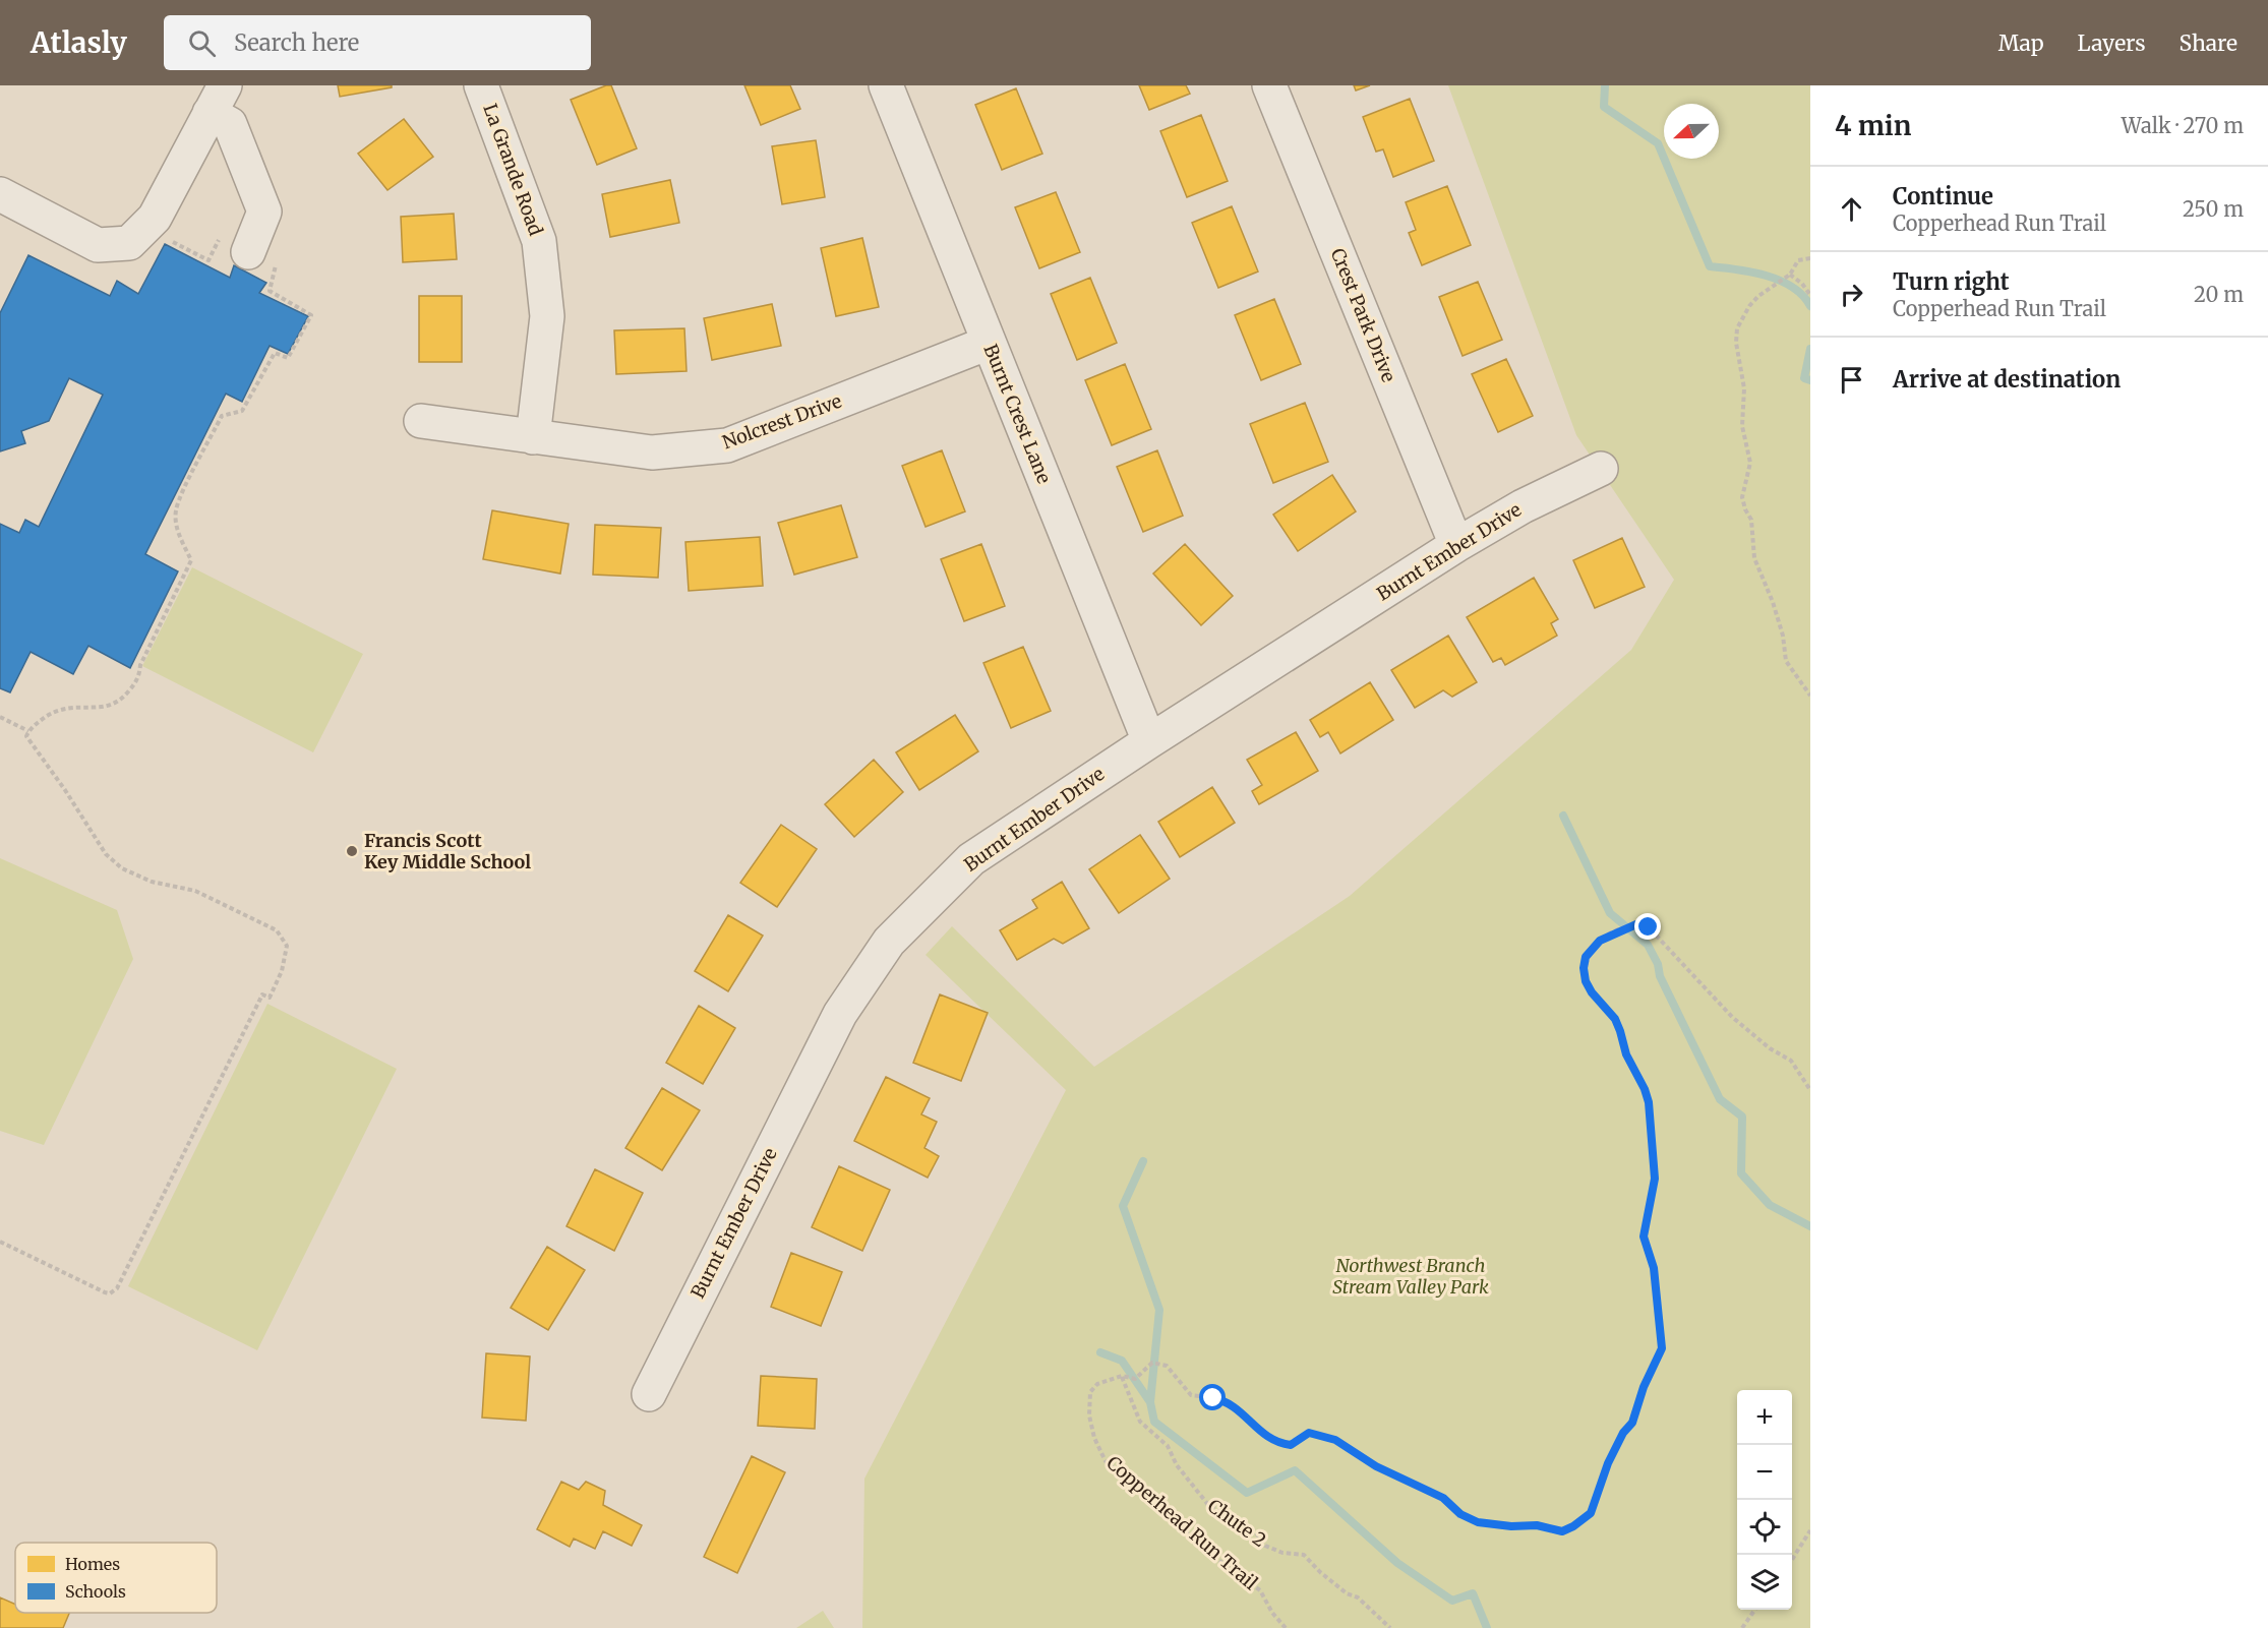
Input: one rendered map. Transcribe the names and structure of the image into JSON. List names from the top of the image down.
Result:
{
  "streets": {
    "street": [
      "La Grande Road",
      "Crest Park Drive",
      "Burnt Crest Lane",
      "Nolcrest Drive",
      "Burnt Ember Drive"
    ],
    "path": ["Copperhead Run Trail", "Chute 2"]
  },
  "crossings": [
    ["La Grande Road", "Nolcrest Drive"],
    ["Crest Park Drive", "Burnt Ember Drive"],
    ["Burnt Crest Lane", "Nolcrest Drive"],
    ["Burnt Crest Lane", "Burnt Ember Drive"],
    ["Copperhead Run Trail", "Chute 2"]
  ],
  "parks": ["Northwest Branch Stream Valley Park"],
  "places": ["Francis Scott Key Middle School"],
  "legend": ["Homes", "Schools"],
  "north": "left",
  "page": {
    "header": "Atlasly",
    "search": "Search here",
    "nav": ["Map", "Layers", "Share"],
    "heading": ["4 min", "Walk · 270 m"],
    "list": [
      ["Continue", "Copperhead Run Trail", "250 m"],
      ["Turn right", "Copperhead Run Trail", "20 m"],
      "Arrive at destination"
    ],
    "map_buttons": ["+", "−"]
  }
}
